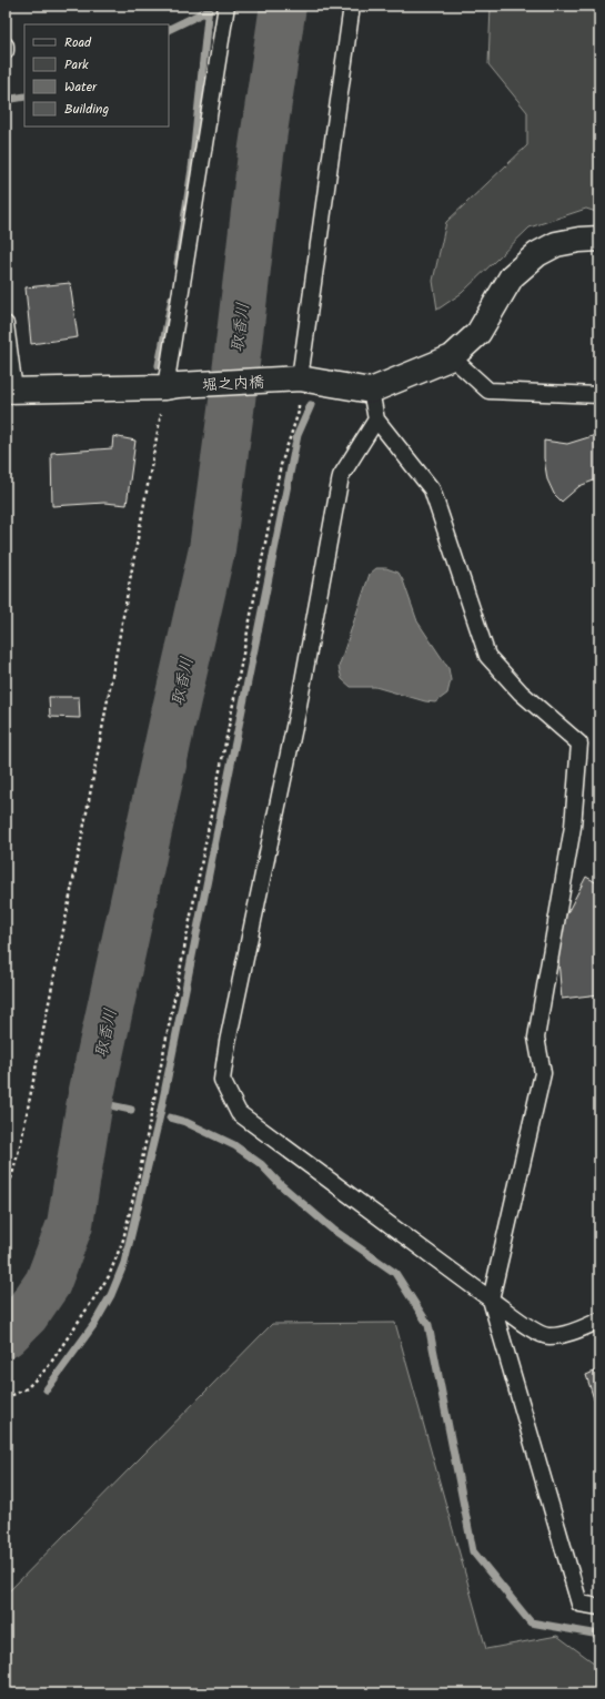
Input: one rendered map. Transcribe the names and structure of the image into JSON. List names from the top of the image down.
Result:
{
  "streets": {
    "street": ["堀之内橋"]
  },
  "water": ["取香川"],
  "legend": [
    "Road",
    "Park",
    "Water",
    "Building"
  ]
}
